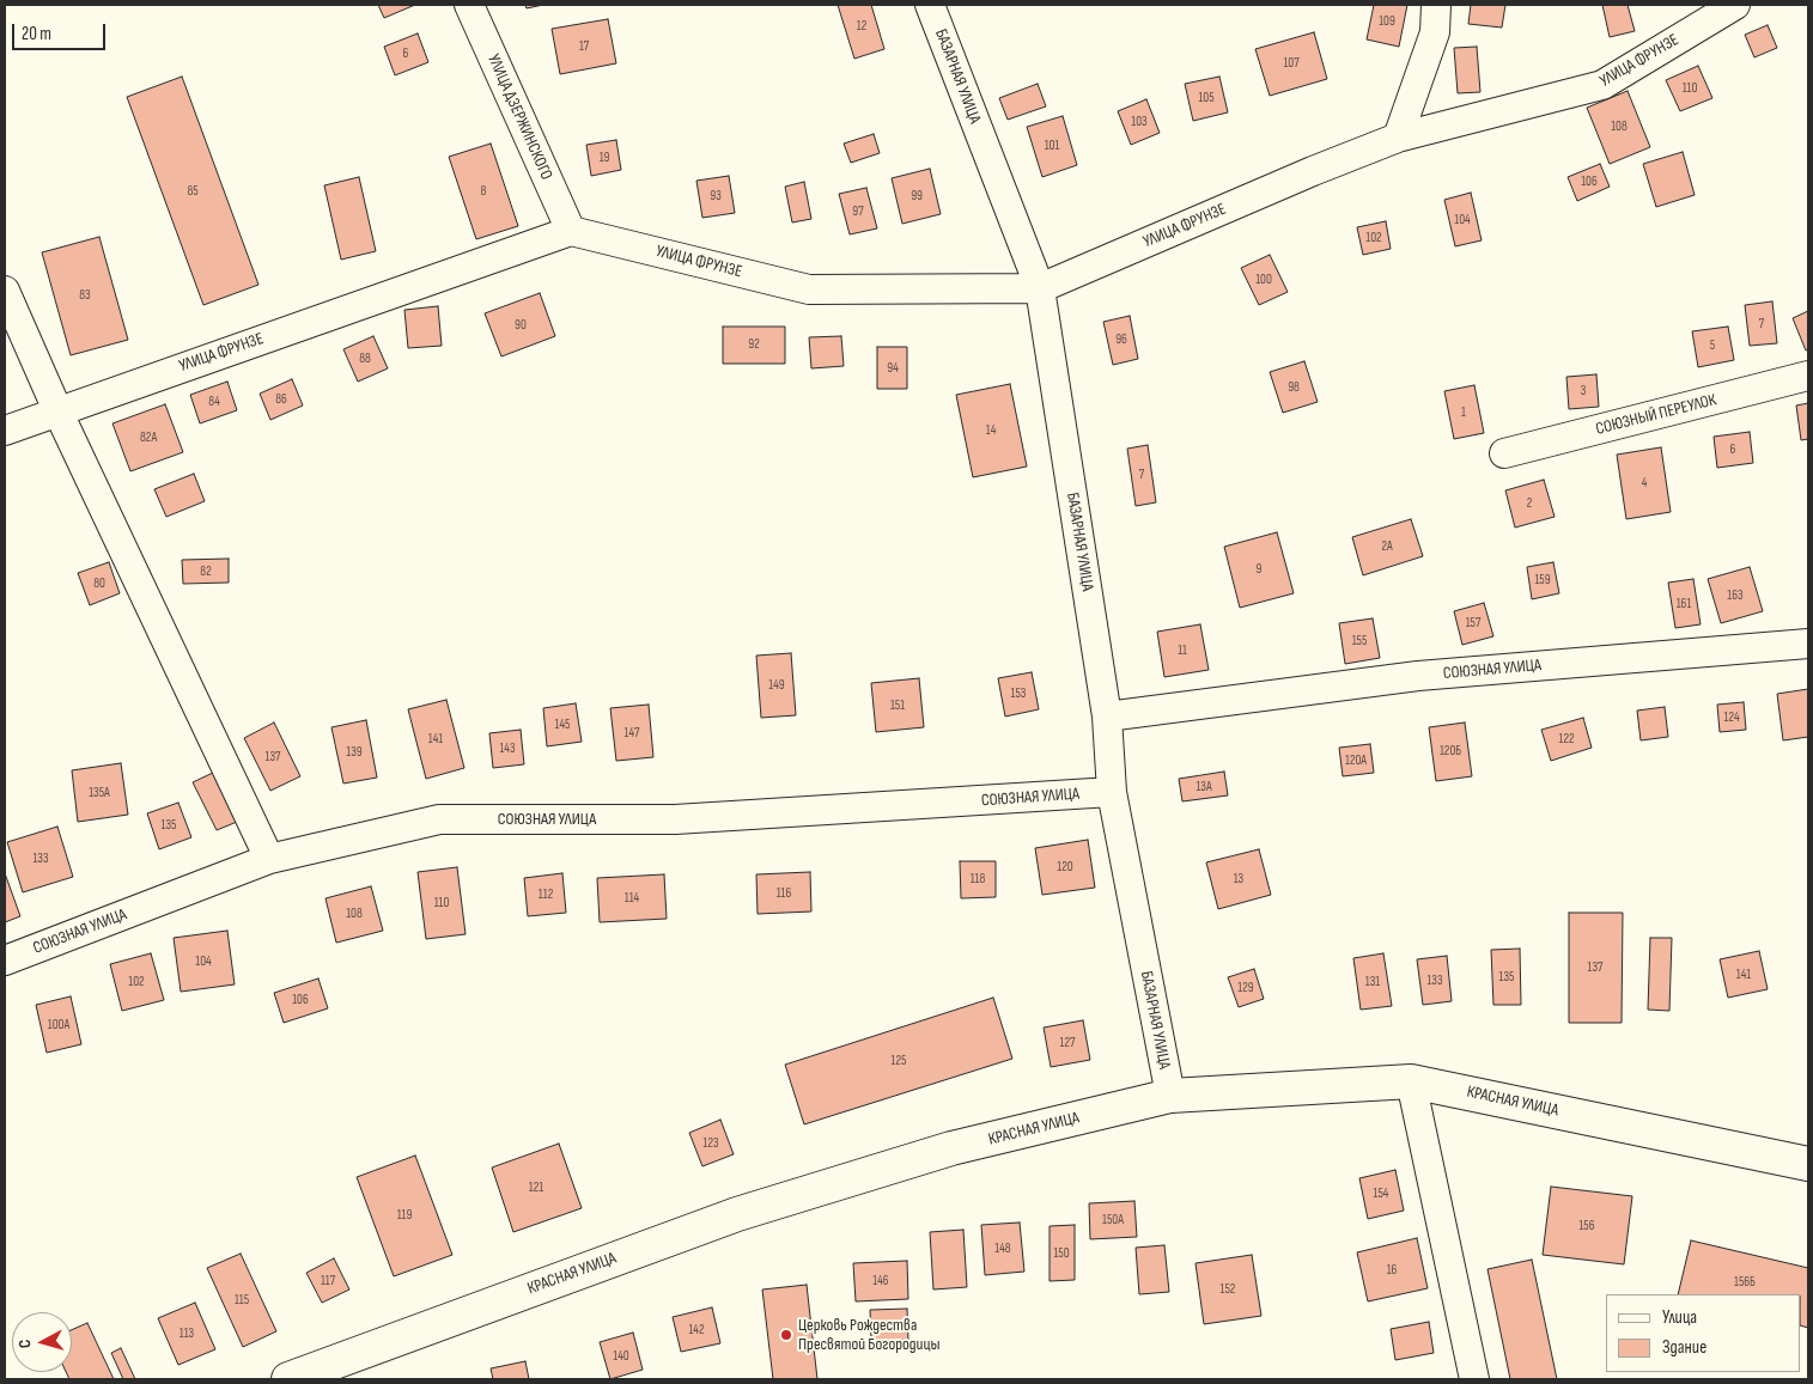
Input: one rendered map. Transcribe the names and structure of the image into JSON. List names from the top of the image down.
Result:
{
  "streets": {
    "street": [
      "УЛИЦА ФРУНЗЕ",
      "БАЗАРНАЯ УЛИЦА",
      "УЛИЦА ДЗЕРЖИНСКОГО",
      "СОЮЗНЫЙ ПЕРЕУЛОК",
      "СОЮЗНАЯ УЛИЦА",
      "КРАСНАЯ УЛИЦА"
    ]
  },
  "crossings": [
    ["УЛИЦА ФРУНЗЕ", "БАЗАРНАЯ УЛИЦА"],
    ["УЛИЦА ФРУНЗЕ", "УЛИЦА ДЗЕРЖИНСКОГО"],
    ["БАЗАРНАЯ УЛИЦА", "СОЮЗНАЯ УЛИЦА"],
    ["БАЗАРНАЯ УЛИЦА", "КРАСНАЯ УЛИЦА"]
  ],
  "places": ["Церковь Рождества Пресвятой Богородицы"],
  "house_numbers": [
    "109",
    "12",
    "17",
    "6",
    "107",
    "110",
    "105",
    "103",
    "108",
    "101",
    "19",
    "106",
    "85",
    "8",
    "93",
    "99",
    "97",
    "104",
    "102",
    "100",
    "83",
    "7",
    "90",
    "96",
    "92",
    "5",
    "88",
    "94",
    "98",
    "3",
    "86",
    "84",
    "1",
    "14",
    "82А",
    "6",
    "7",
    "4",
    "2",
    "2А",
    "9",
    "82",
    "159",
    "80",
    "163",
    "161",
    "157",
    "155",
    "11",
    "149",
    "153",
    "151",
    "124",
    "145",
    "147",
    "141",
    "122",
    "143",
    "120Б",
    "139",
    "137",
    "120А",
    "13А",
    "135А",
    "135",
    "133",
    "120",
    "118",
    "13",
    "116",
    "112",
    "114",
    "110",
    "108",
    "104",
    "137",
    "141",
    "135",
    "133",
    "102",
    "131",
    "129",
    "106",
    "100А",
    "127",
    "125",
    "123",
    "121",
    "154",
    "119",
    "150А",
    "156",
    "148",
    "150",
    "16",
    "117",
    "146",
    "156Б",
    "152",
    "115",
    "142",
    "113",
    "140"
  ],
  "legend": ["Улица", "Здание"],
  "scale_bar": "20 m",
  "north": "left"
}
